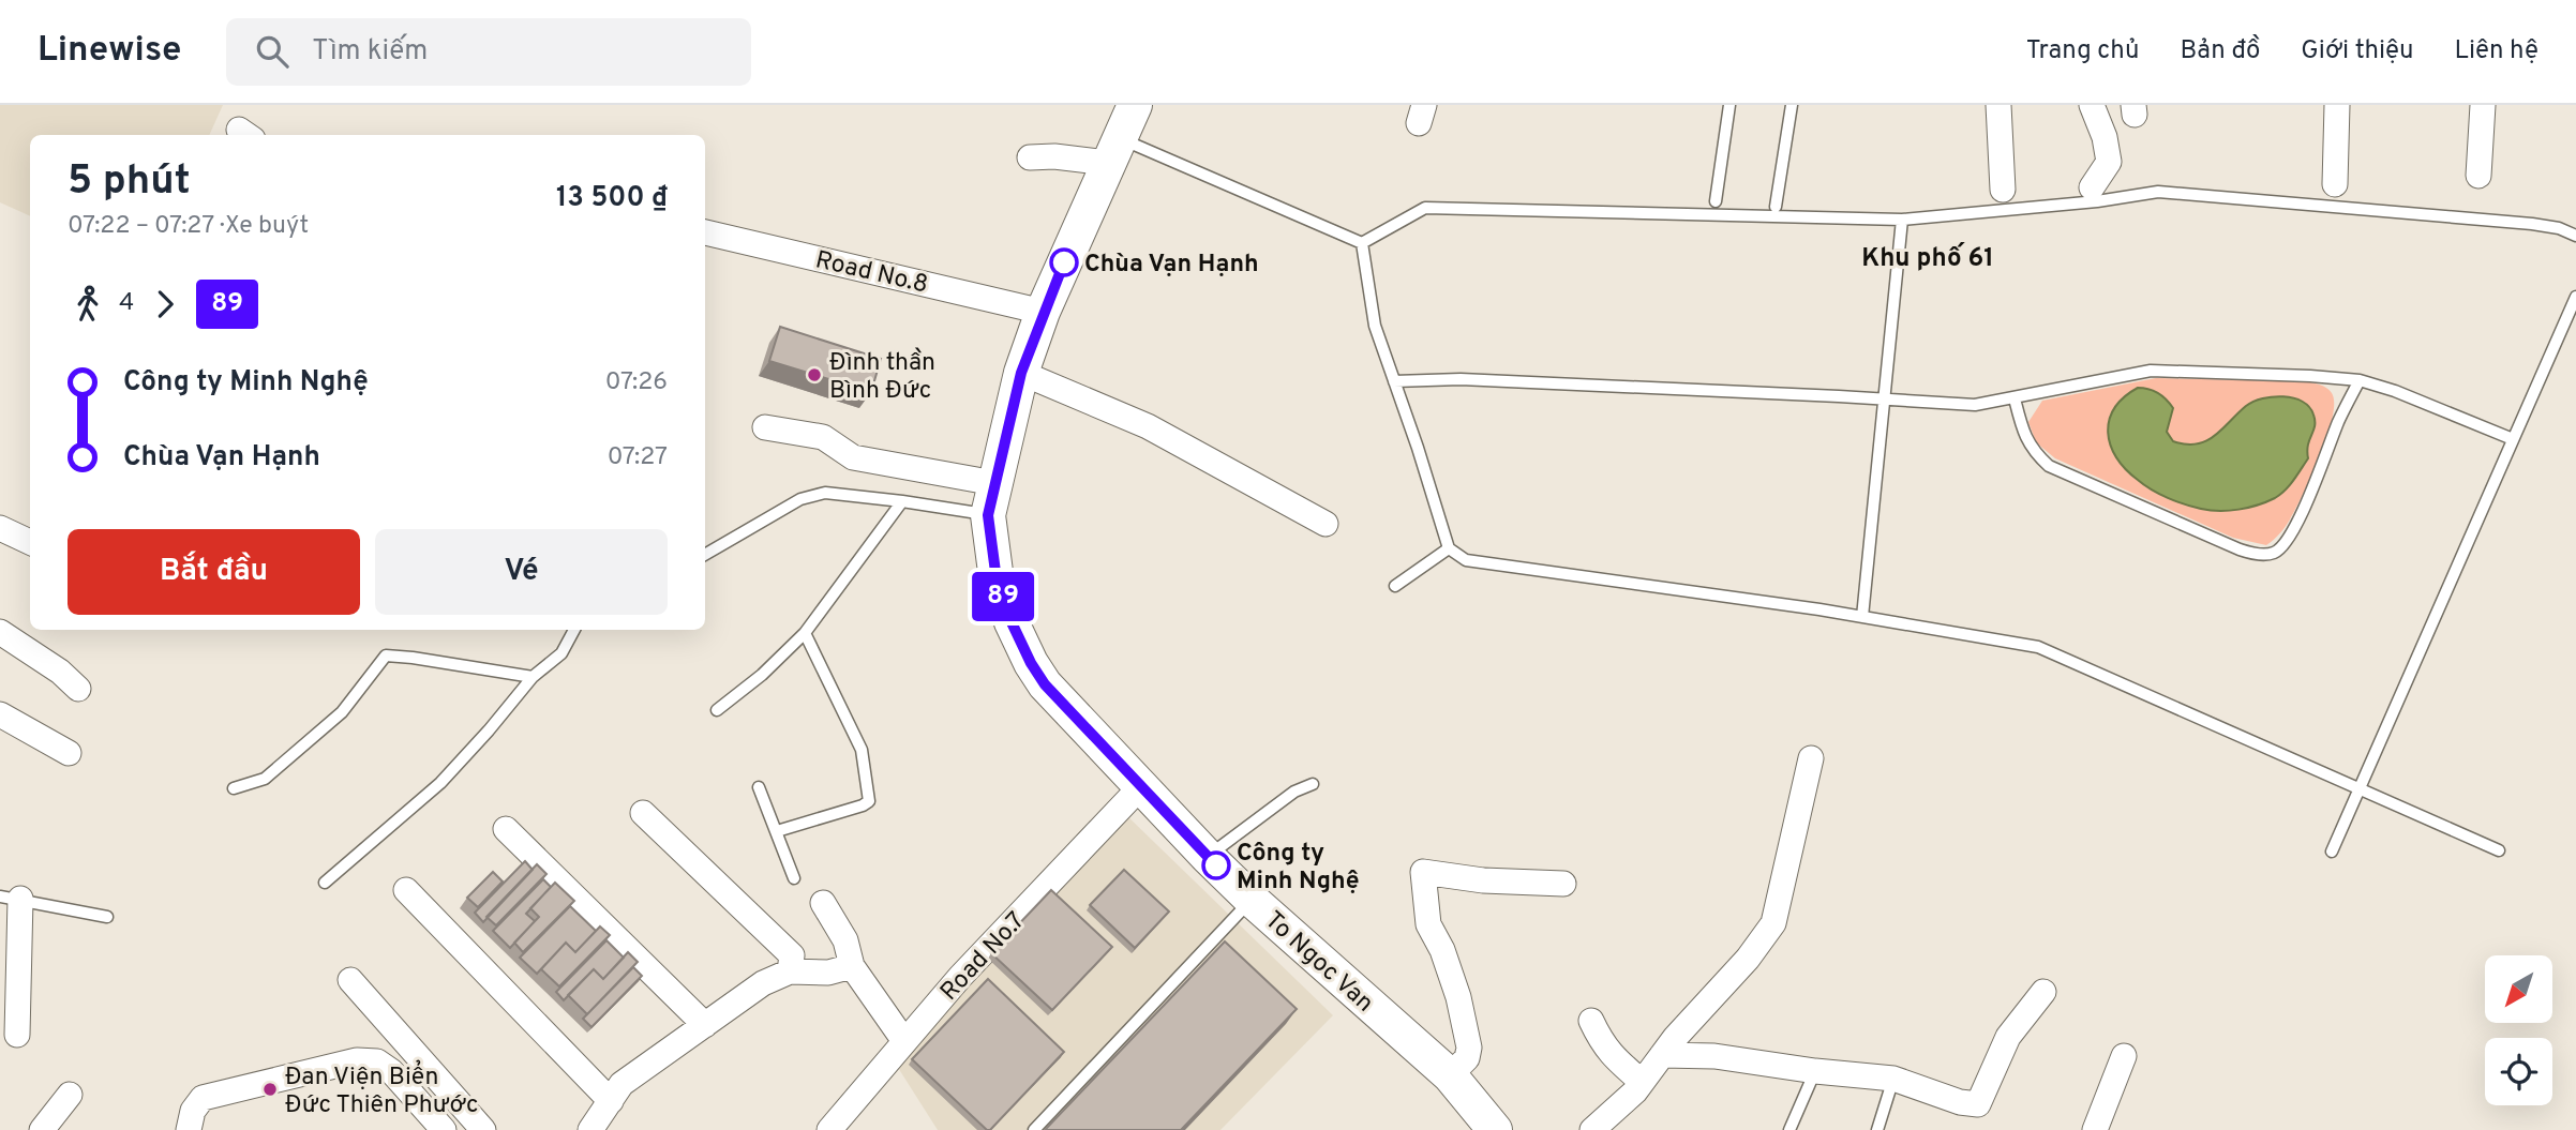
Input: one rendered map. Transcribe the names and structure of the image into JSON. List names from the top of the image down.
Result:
{
  "streets": {
    "main road": ["To Ngoc Van"],
    "street": ["Road No.8", "Road No.7"]
  },
  "crossings": [
    ["Road No.8", "To Ngoc Van"],
    ["Road No.7", "To Ngoc Van"]
  ],
  "districts": ["Khu phố 61"],
  "places": [
    "Chùa Vạn Hạnh",
    "Đình thần Bình Đức",
    "Công ty Minh Nghệ",
    "Đan Viện Biển Đức Thiên Phước"
  ],
  "lines": ["bus line 89"],
  "north": "bottom left",
  "page": {
    "header": "Linewise",
    "search": "Tìm kiếm",
    "nav": [
      "Trang chủ",
      "Bản đồ",
      "Giới thiệu",
      "Liên hệ"
    ],
    "on_map": "89",
    "heading": ["5 phút", "07:22 – 07:27 · Xe buýt", "13 500 ₫"],
    "legs": ["4", "89"],
    "list": [
      {
        "name": "Công ty Minh Nghệ",
        "value": "07:26"
      },
      {
        "name": "Chùa Vạn Hạnh",
        "value": "07:27"
      }
    ],
    "buttons": ["Bắt đầu", "Vé"]
  }
}
